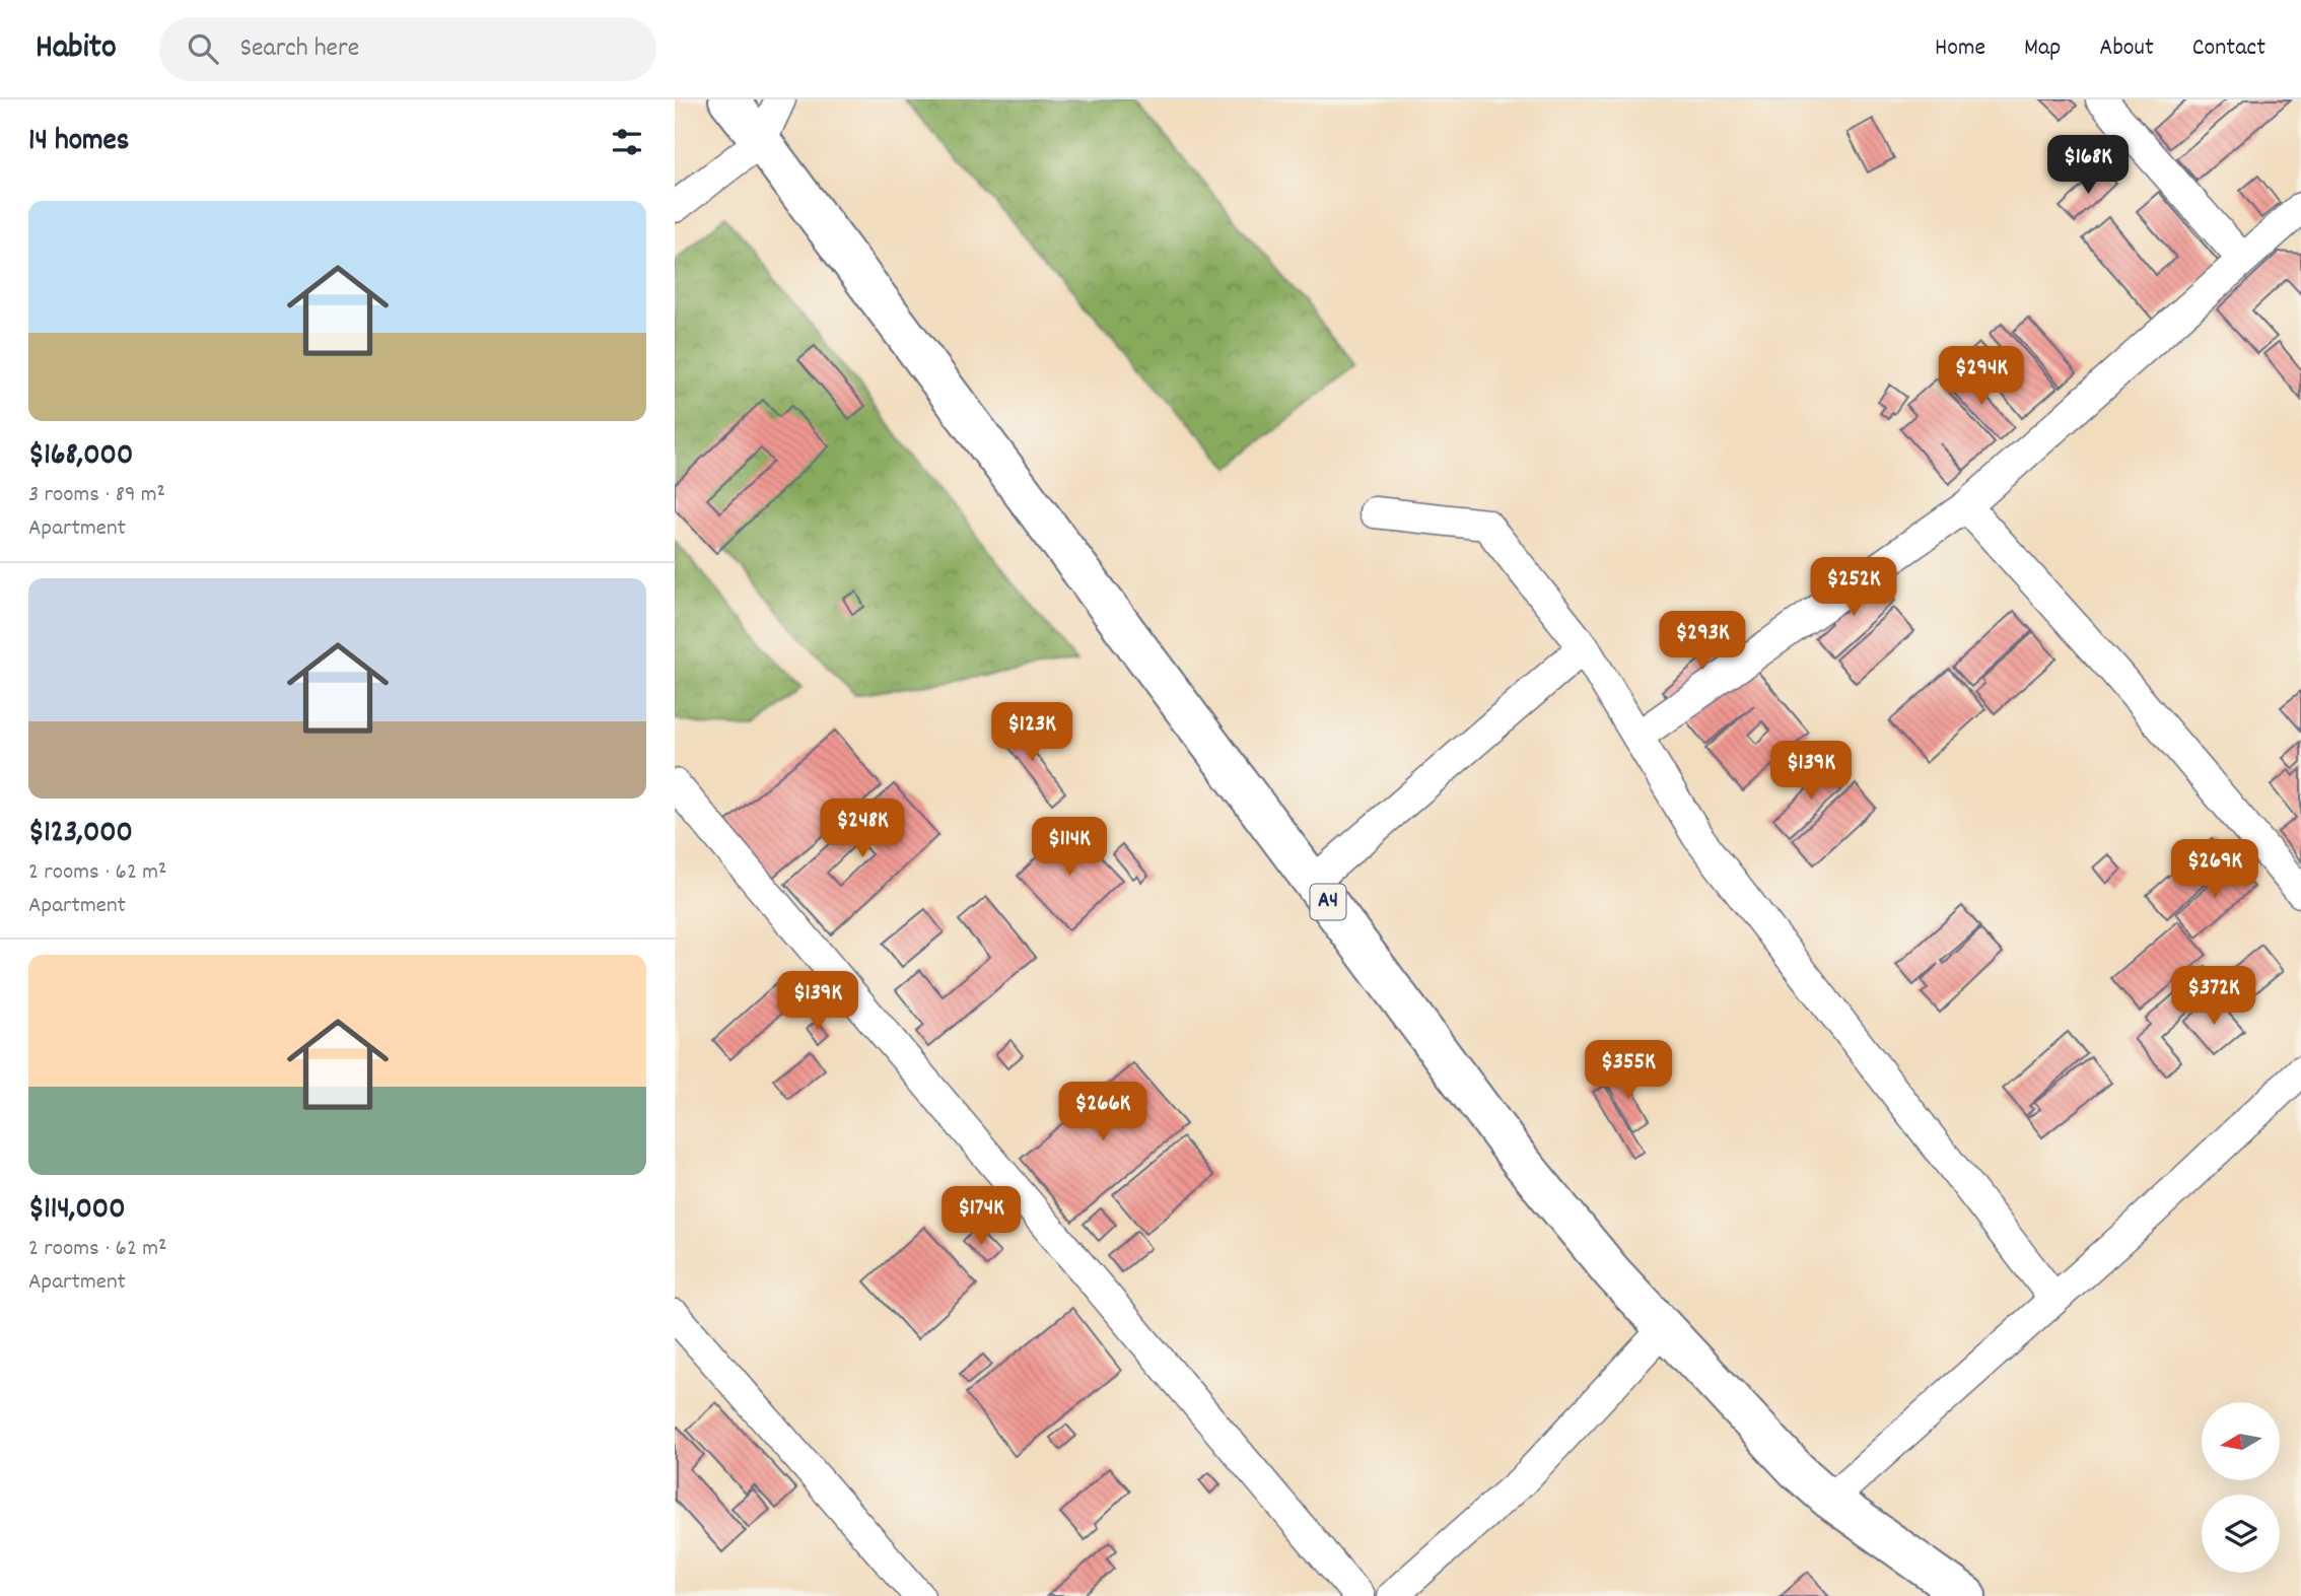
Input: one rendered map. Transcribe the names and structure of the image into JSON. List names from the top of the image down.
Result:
{
  "streets": {
    "highway": ["A4"]
  },
  "north": "left",
  "page": {
    "header": "Habito",
    "search": "Search here",
    "nav": [
      "Home",
      "Map",
      "About",
      "Contact"
    ],
    "heading": "14 homes",
    "price": [
      "$168K",
      "$294K",
      "$252K",
      "$293K",
      "$123K",
      "$139K",
      "$248K",
      "$114K",
      "$269K",
      "$372K",
      "$139K",
      "$355K",
      "$266K",
      "$174K"
    ],
    "list": [
      {
        "name": "$168,000",
        "note": "3 rooms · 89 m² · Apartment"
      },
      {
        "name": "$123,000",
        "note": "2 rooms · 62 m² · Apartment"
      },
      {
        "name": "$114,000",
        "note": "2 rooms · 62 m² · Apartment"
      }
    ]
  }
}
